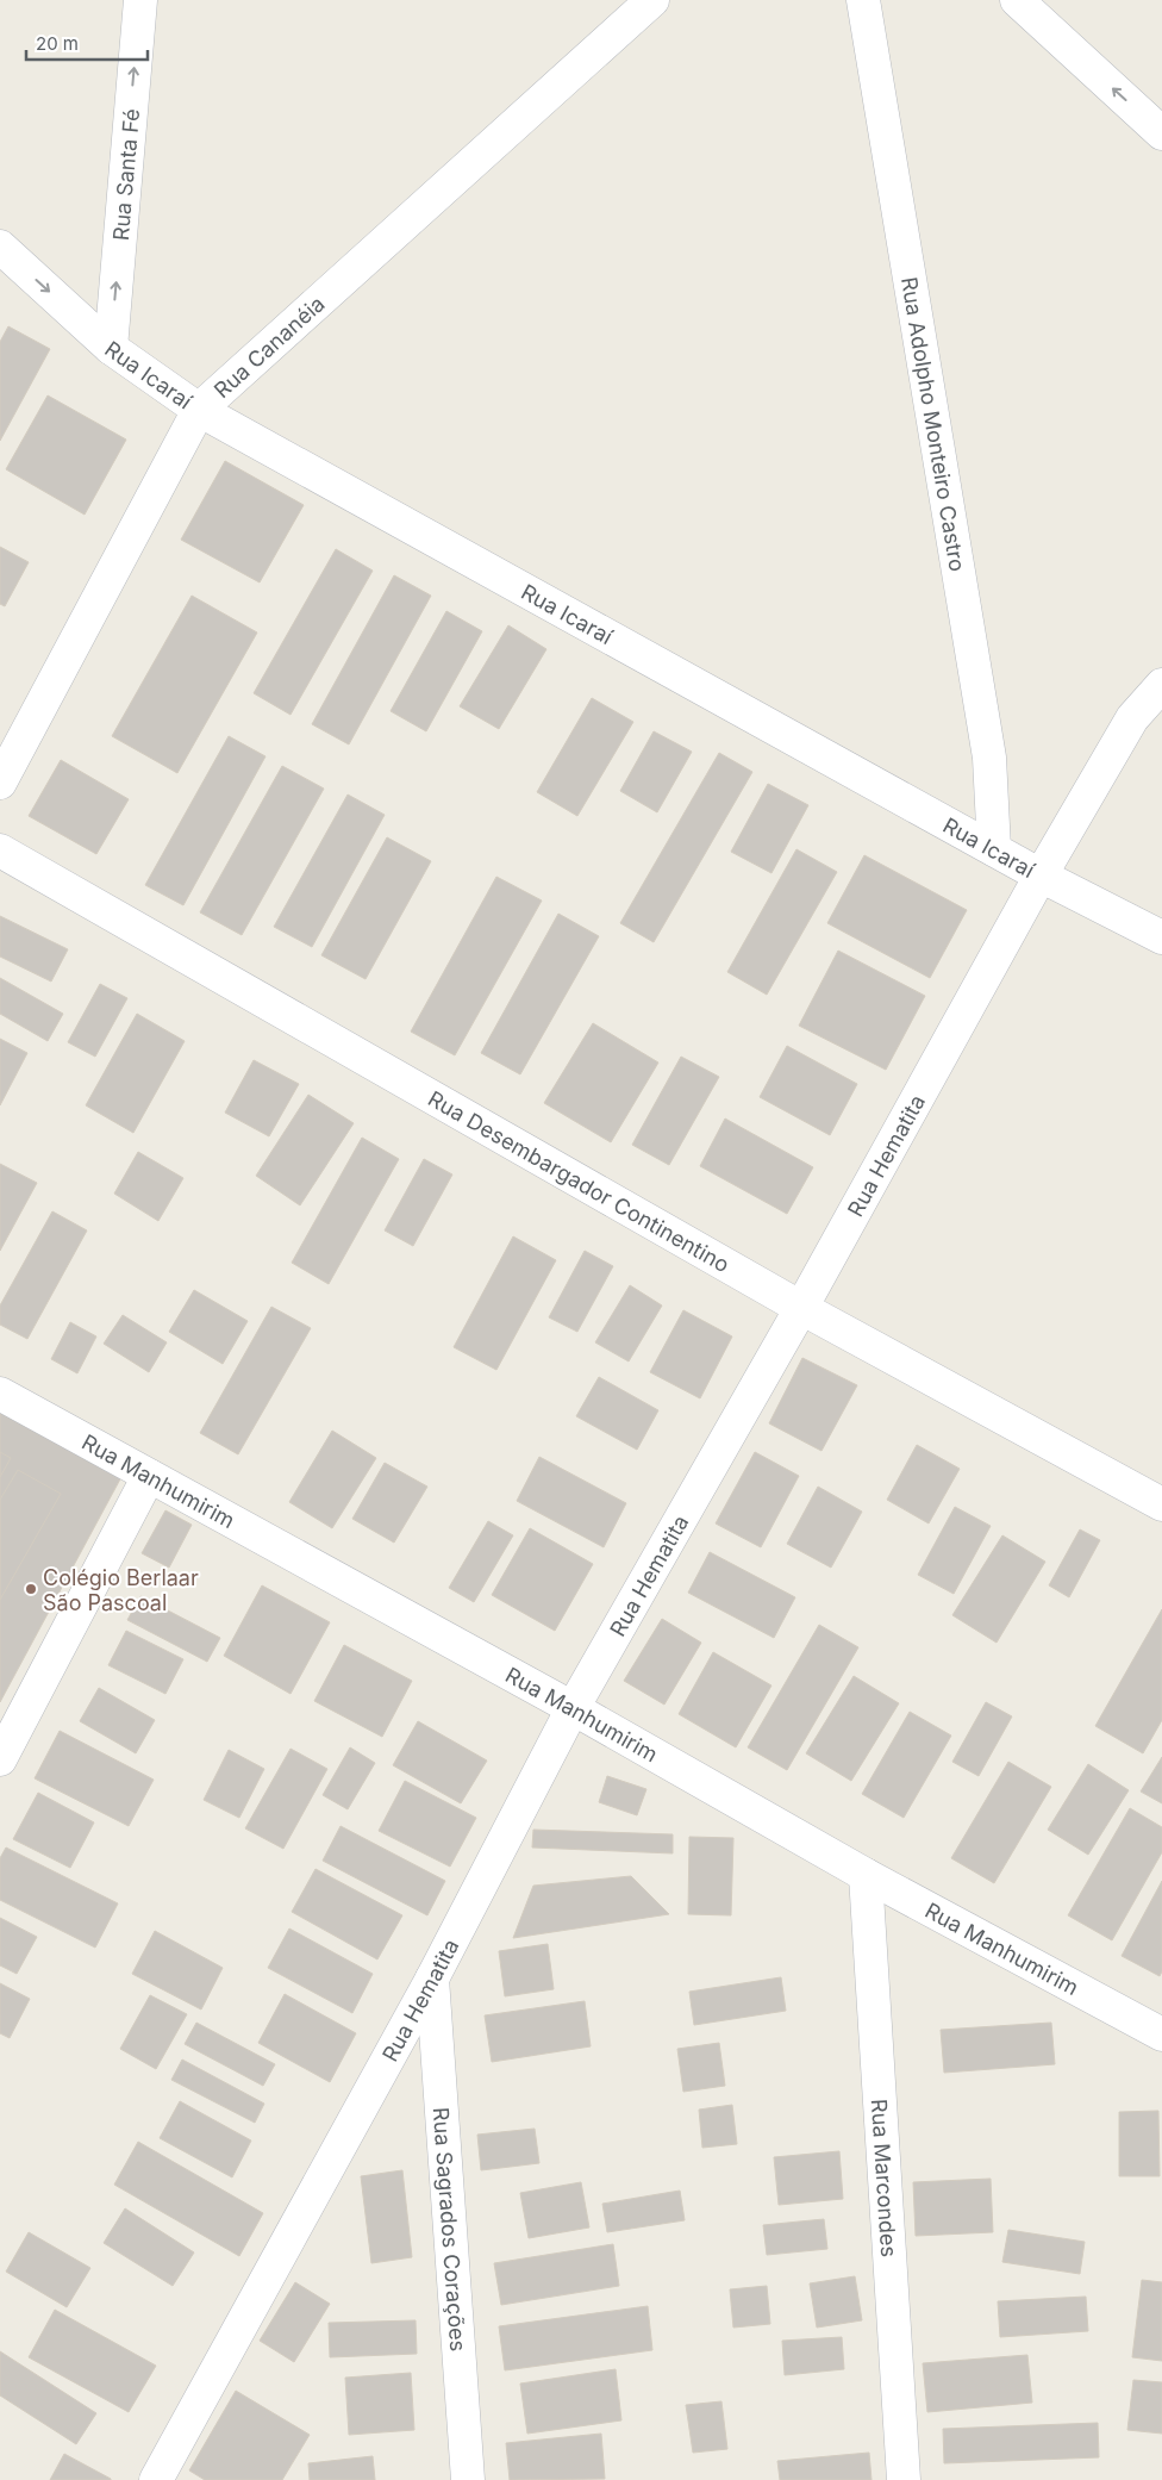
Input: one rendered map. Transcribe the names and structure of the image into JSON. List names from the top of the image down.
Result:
{
  "streets": {
    "street": [
      "Rua Santa Fé",
      "Rua Cananéia",
      "Rua Icaraí",
      "Rua Adolpho Monteiro Castro",
      "Rua Hematita",
      "Rua Desembargador Continentino",
      "Rua Manhumirim",
      "Rua Marcondes",
      "Rua Sagrados Corações"
    ]
  },
  "crossings": [
    ["Rua Santa Fé", "Rua Icaraí"],
    ["Rua Cananéia", "Rua Icaraí"],
    ["Rua Icaraí", "Rua Adolpho Monteiro Castro"],
    ["Rua Icaraí", "Rua Hematita"],
    ["Rua Hematita", "Rua Desembargador Continentino"],
    ["Rua Hematita", "Rua Manhumirim"],
    ["Rua Hematita", "Rua Sagrados Corações"],
    ["Rua Manhumirim", "Rua Marcondes"]
  ],
  "one_way": ["Rua Santa Fé"],
  "places": ["Colégio Berlaar São Pascoal"],
  "scale_bar": "20 m"
}
